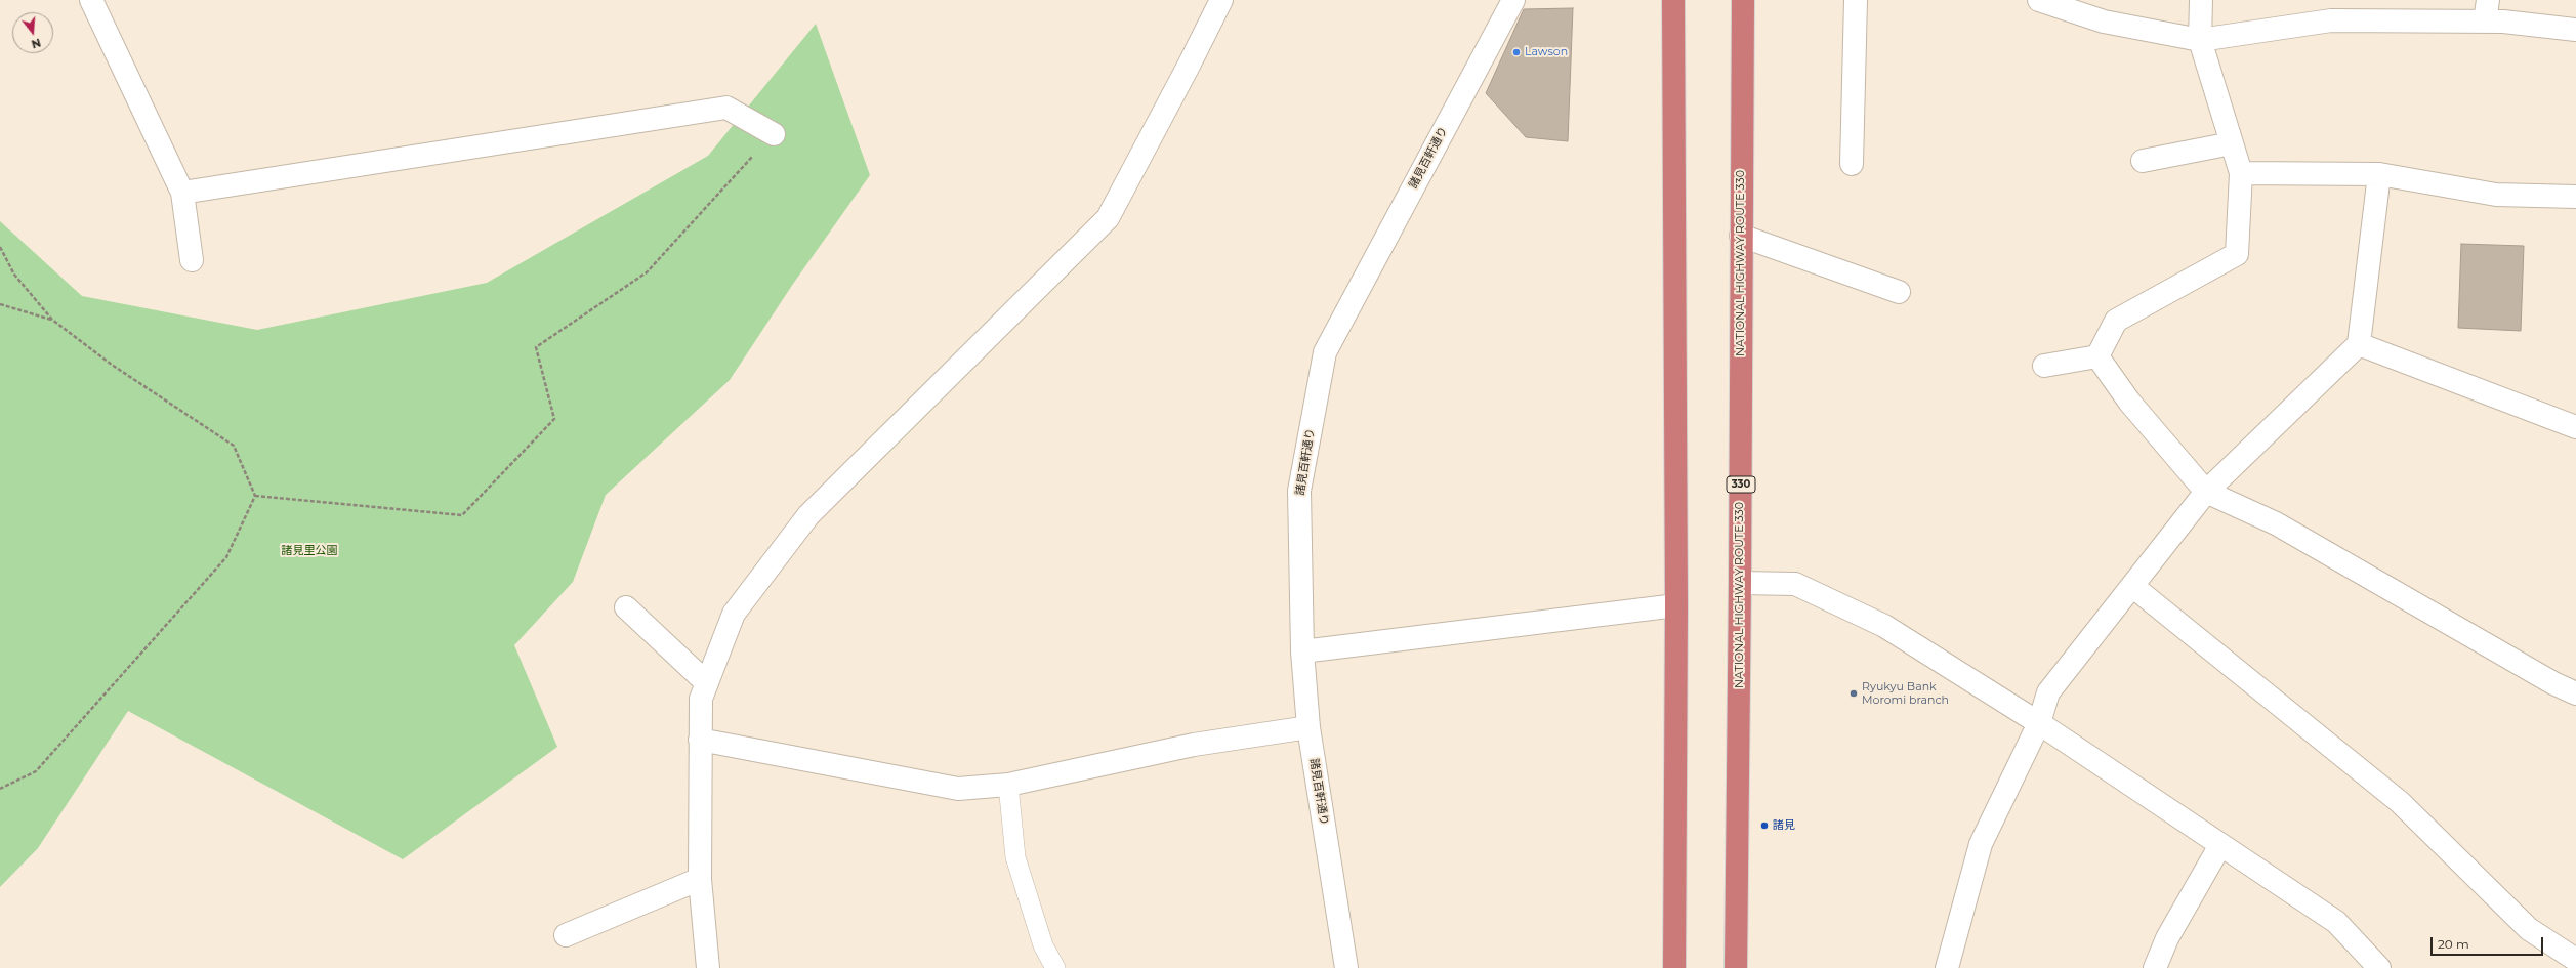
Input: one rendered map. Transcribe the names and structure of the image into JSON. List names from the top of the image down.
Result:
{
  "streets": {
    "highway": ["NATIONAL HIGHWAY ROUTE 330", "330"],
    "street": ["諸見百軒通り"]
  },
  "parks": ["諸見里公園"],
  "places": ["Lawson", "Ryukyu Bank Moromi branch", "諸見"],
  "scale_bar": "20 m",
  "north": "bottom"
}
